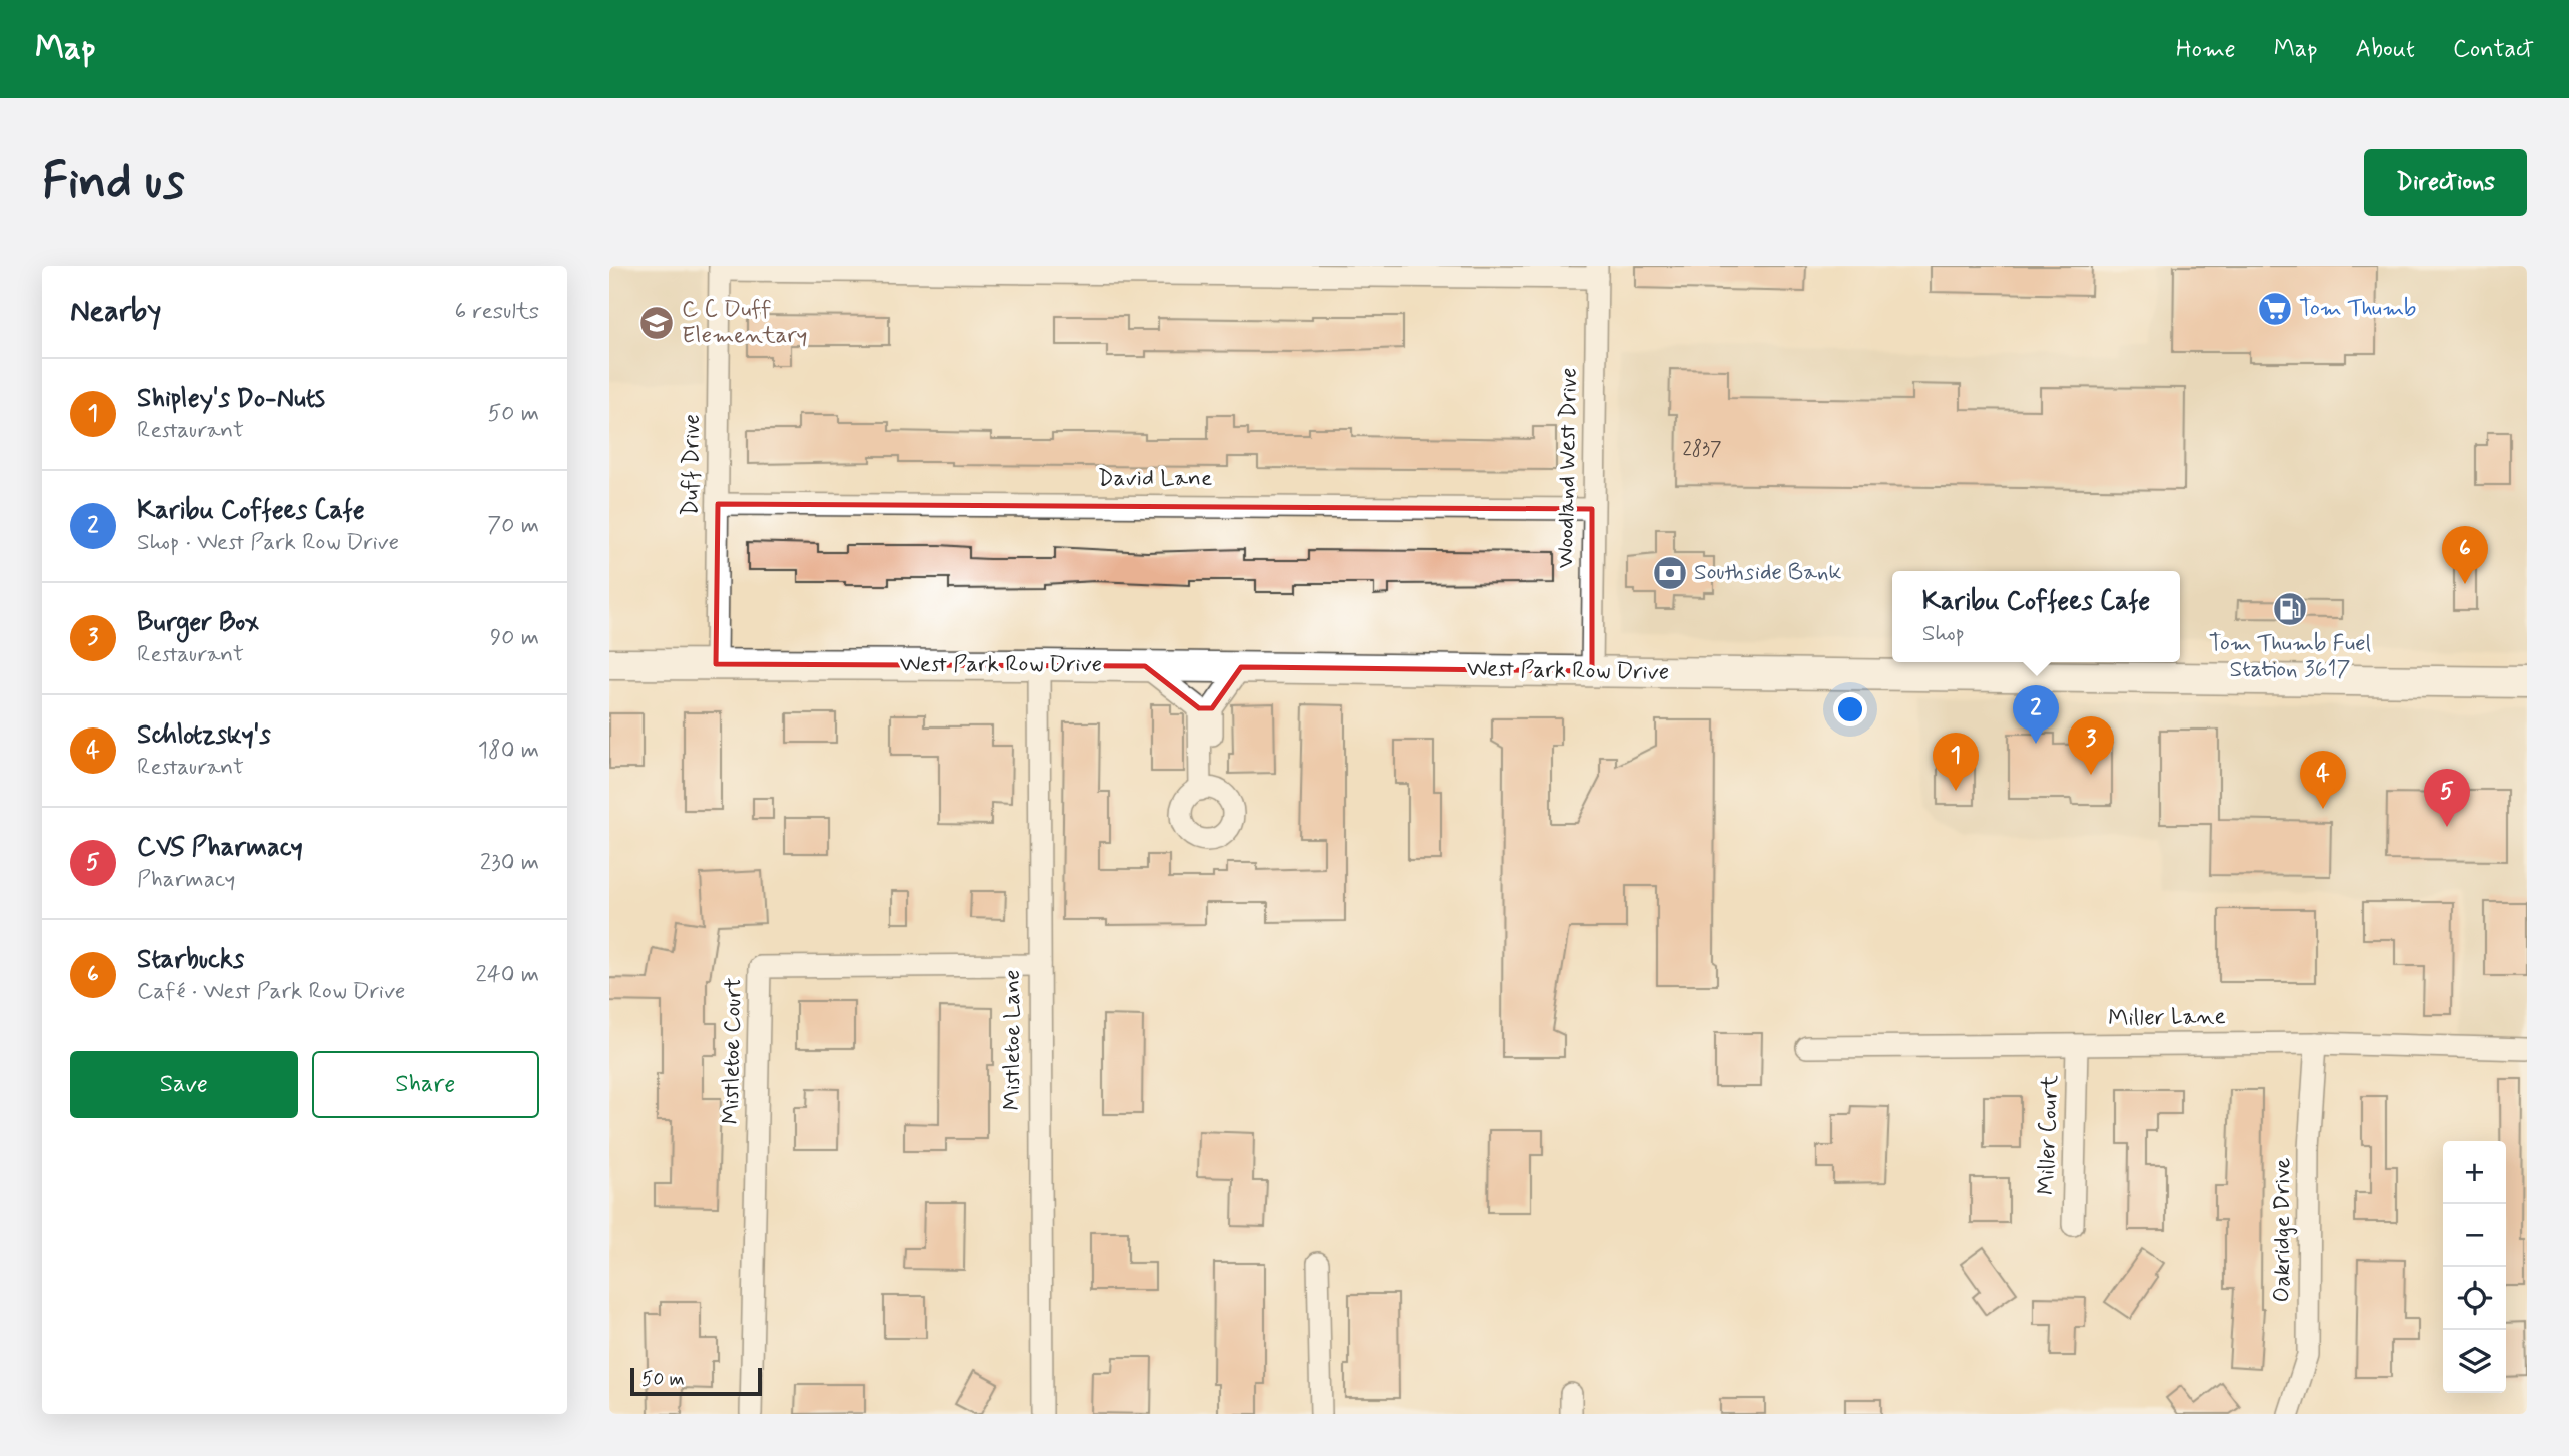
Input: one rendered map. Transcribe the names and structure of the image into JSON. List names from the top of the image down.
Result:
{
  "streets": {
    "main road": ["West Park Row Drive"],
    "street": [
      "Duff Drive",
      "Woodland West Drive",
      "David Lane",
      "Miller Lane",
      "Mistletoe Lane",
      "Mistletoe Court",
      "Miller Court",
      "Oakridge Drive"
    ]
  },
  "crossings": [
    ["Duff Drive", "David Lane"],
    ["Duff Drive", "West Park Row Drive"],
    ["Woodland West Drive", "David Lane"],
    ["Woodland West Drive", "West Park Row Drive"],
    ["West Park Row Drive", "Mistletoe Lane"],
    ["Miller Lane", "Miller Court"],
    ["Miller Lane", "Oakridge Drive"],
    ["Mistletoe Lane", "Mistletoe Court"]
  ],
  "places": {
    "supermarket": ["Tom Thumb"],
    "school or university": ["C C Duff Elementary"],
    "bank": ["Southside Bank"],
    "fuel station": ["Tom Thumb Fuel Station 3617"]
  },
  "house_numbers": ["2837"],
  "scale_bar": "50 m",
  "page": {
    "header": "Map",
    "nav": [
      "Home",
      "Map",
      "About",
      "Contact"
    ],
    "buttons": [
      "Directions",
      ["Save", "Share"]
    ],
    "title": "Find us",
    "heading": ["Nearby", "6 results"],
    "list": [
      {
        "mark": "1",
        "name": "Shipley's Do-Nuts",
        "note": "Restaurant",
        "value": "50 m"
      },
      {
        "mark": "2",
        "name": "Karibu Coffees Cafe",
        "note": "Shop · West Park Row Drive",
        "value": "70 m"
      },
      {
        "mark": "3",
        "name": "Burger Box",
        "note": "Restaurant",
        "value": "90 m"
      },
      {
        "mark": "4",
        "name": "Schlotzsky's",
        "note": "Restaurant",
        "value": "180 m"
      },
      {
        "mark": "5",
        "name": "CVS Pharmacy",
        "note": "Pharmacy",
        "value": "230 m"
      },
      {
        "mark": "6",
        "name": "Starbucks",
        "note": "Café · West Park Row Drive",
        "value": "240 m"
      }
    ],
    "pins": [
      "6",
      "2",
      "3",
      "1",
      "4",
      "5"
    ],
    "popup": ["Karibu Coffees Cafe", "Shop"],
    "map_buttons": ["+", "−"],
    "scale": "50 m"
  }
}
